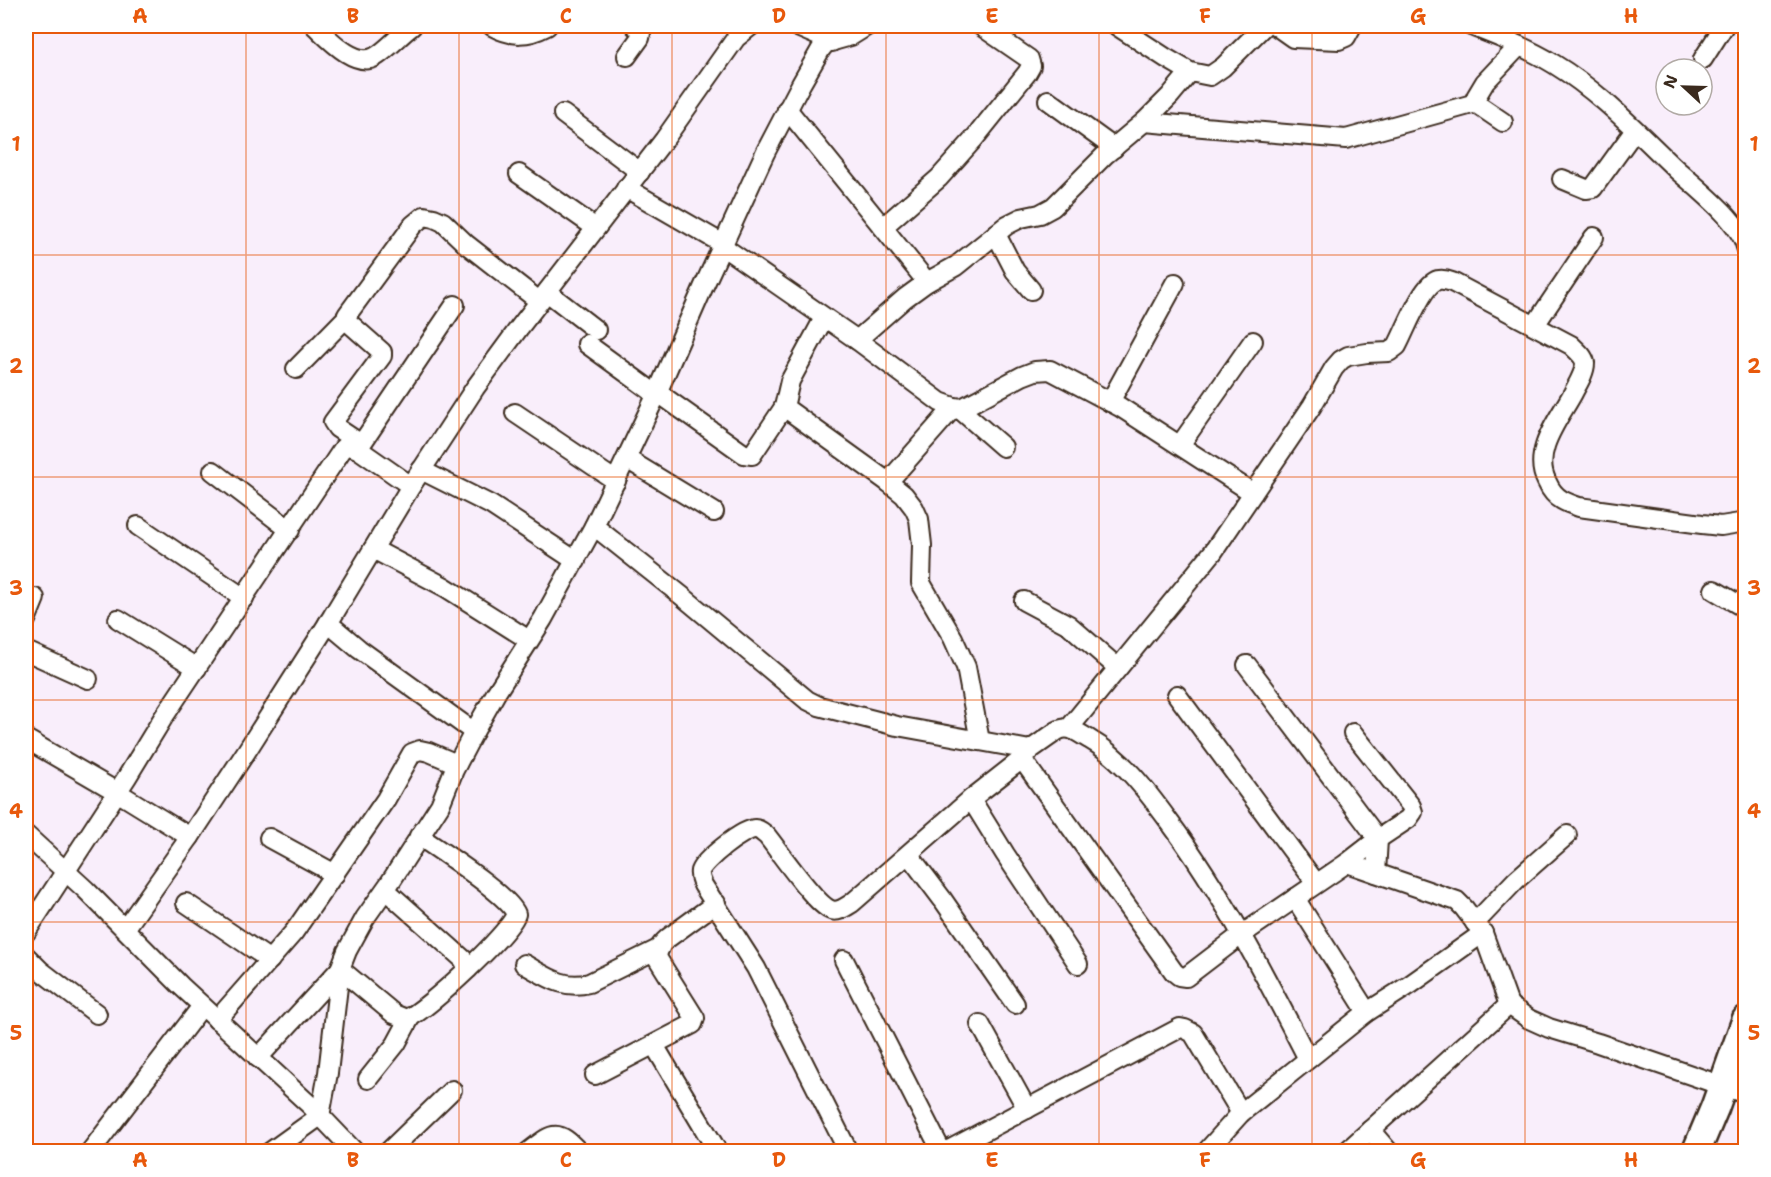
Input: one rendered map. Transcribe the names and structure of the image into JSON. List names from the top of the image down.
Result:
{
  "north": "left",
  "grid": {
    "columns": [
      "A",
      "B",
      "C",
      "D",
      "E",
      "F",
      "G",
      "H"
    ],
    "rows": [
      "1",
      "2",
      "3",
      "4",
      "5"
    ]
  }
}
